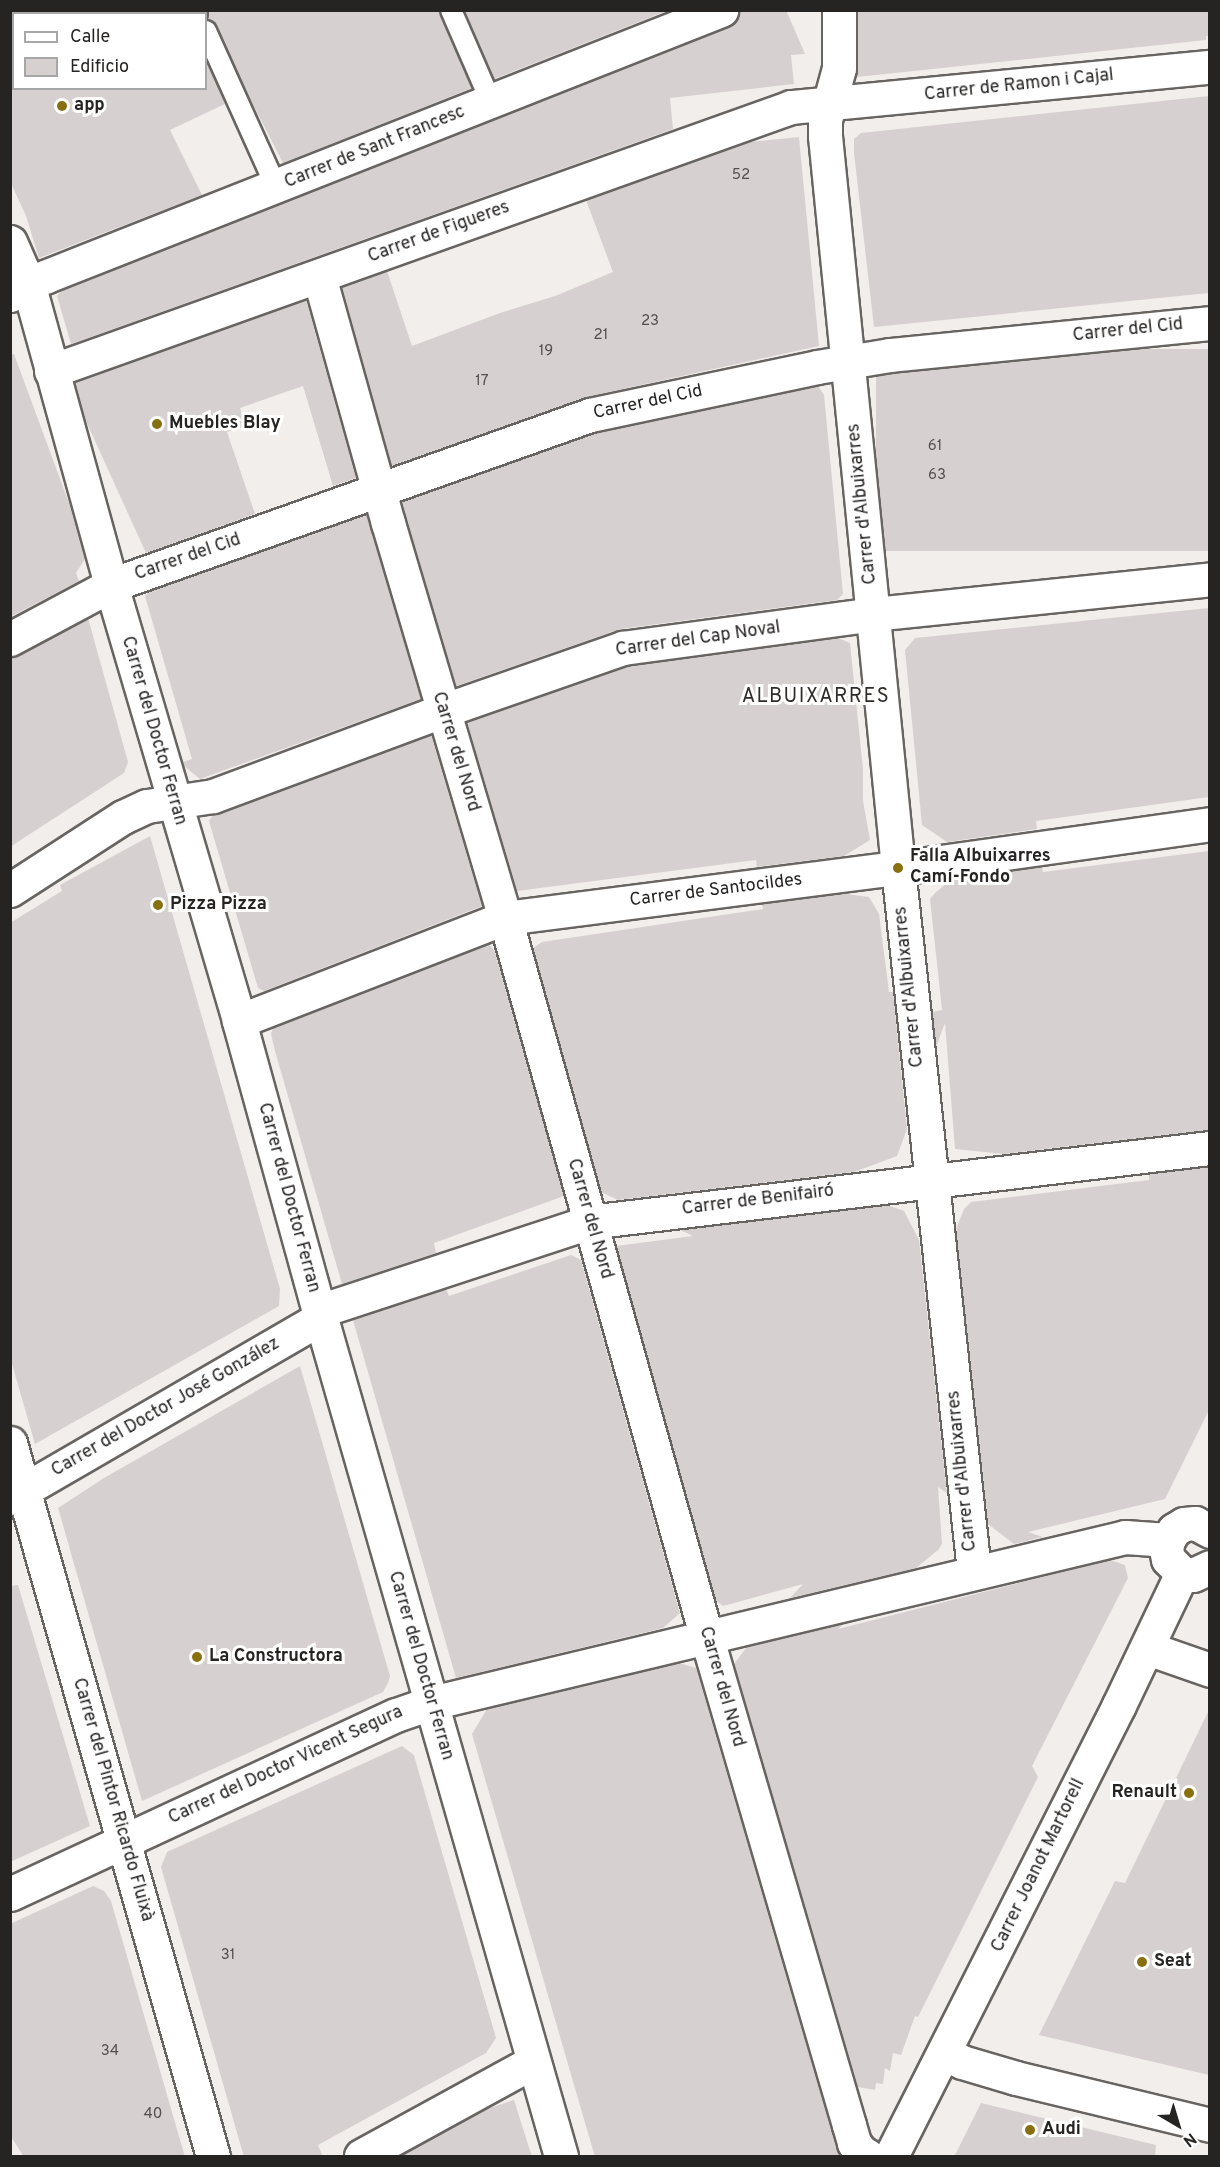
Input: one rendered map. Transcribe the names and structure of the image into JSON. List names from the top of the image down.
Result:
{
  "streets": {
    "street": [
      "Carrer de Ramon i Cajal",
      "Carrer de Sant Francesc",
      "Carrer de Figueres",
      "Carrer del Cid",
      "Carrer d'Albuixarres",
      "Carrer del Cap Noval",
      "Carrer del Doctor Ferran",
      "Carrer del Nord",
      "Carrer de Santocildes",
      "Carrer de Benifairó",
      "Carrer del Doctor José González",
      "Carrer del Doctor Vicent Segura",
      "Carrer del Pintor Ricardo Fluixà",
      "Carrer Joanot Martorell"
    ]
  },
  "crossings": [
    ["Carrer de Ramon i Cajal", "Carrer de Figueres"],
    ["Carrer de Ramon i Cajal", "Carrer d'Albuixarres"],
    ["Carrer de Sant Francesc", "Carrer del Doctor Ferran"],
    ["Carrer de Figueres", "Carrer d'Albuixarres"],
    ["Carrer de Figueres", "Carrer del Doctor Ferran"],
    ["Carrer de Figueres", "Carrer del Nord"],
    ["Carrer del Cid", "Carrer d'Albuixarres"],
    ["Carrer del Cid", "Carrer del Doctor Ferran"],
    ["Carrer del Cid", "Carrer del Nord"],
    ["Carrer d'Albuixarres", "Carrer del Cap Noval"],
    ["Carrer d'Albuixarres", "Carrer de Santocildes"],
    ["Carrer d'Albuixarres", "Carrer de Benifairó"],
    ["Carrer d'Albuixarres", "Carrer del Doctor Vicent Segura"],
    ["Carrer del Cap Noval", "Carrer del Doctor Ferran"],
    ["Carrer del Cap Noval", "Carrer del Nord"],
    ["Carrer del Doctor Ferran", "Carrer de Santocildes"],
    ["Carrer del Doctor Ferran", "Carrer de Benifairó"],
    ["Carrer del Doctor Ferran", "Carrer del Doctor José González"],
    ["Carrer del Doctor Ferran", "Carrer del Doctor Vicent Segura"],
    ["Carrer del Nord", "Carrer de Santocildes"],
    ["Carrer del Nord", "Carrer de Benifairó"],
    ["Carrer del Nord", "Carrer del Doctor Vicent Segura"],
    ["Carrer de Benifairó", "Carrer del Doctor José González"],
    ["Carrer del Doctor José González", "Carrer del Pintor Ricardo Fluixà"],
    ["Carrer del Doctor Vicent Segura", "Carrer del Pintor Ricardo Fluixà"]
  ],
  "districts": ["ALBUIXARRES"],
  "places": [
    "app",
    "Muebles Blay",
    "Falla Albuixarres Camí-Fondo",
    "Pizza Pizza",
    "La Constructora",
    "Renault",
    "Seat",
    "Audi"
  ],
  "house_numbers": [
    "52",
    "23",
    "21",
    "19",
    "17",
    "61",
    "63",
    "31",
    "34",
    "40"
  ],
  "legend": ["Calle", "Edificio"],
  "north": "bottom right"
}
